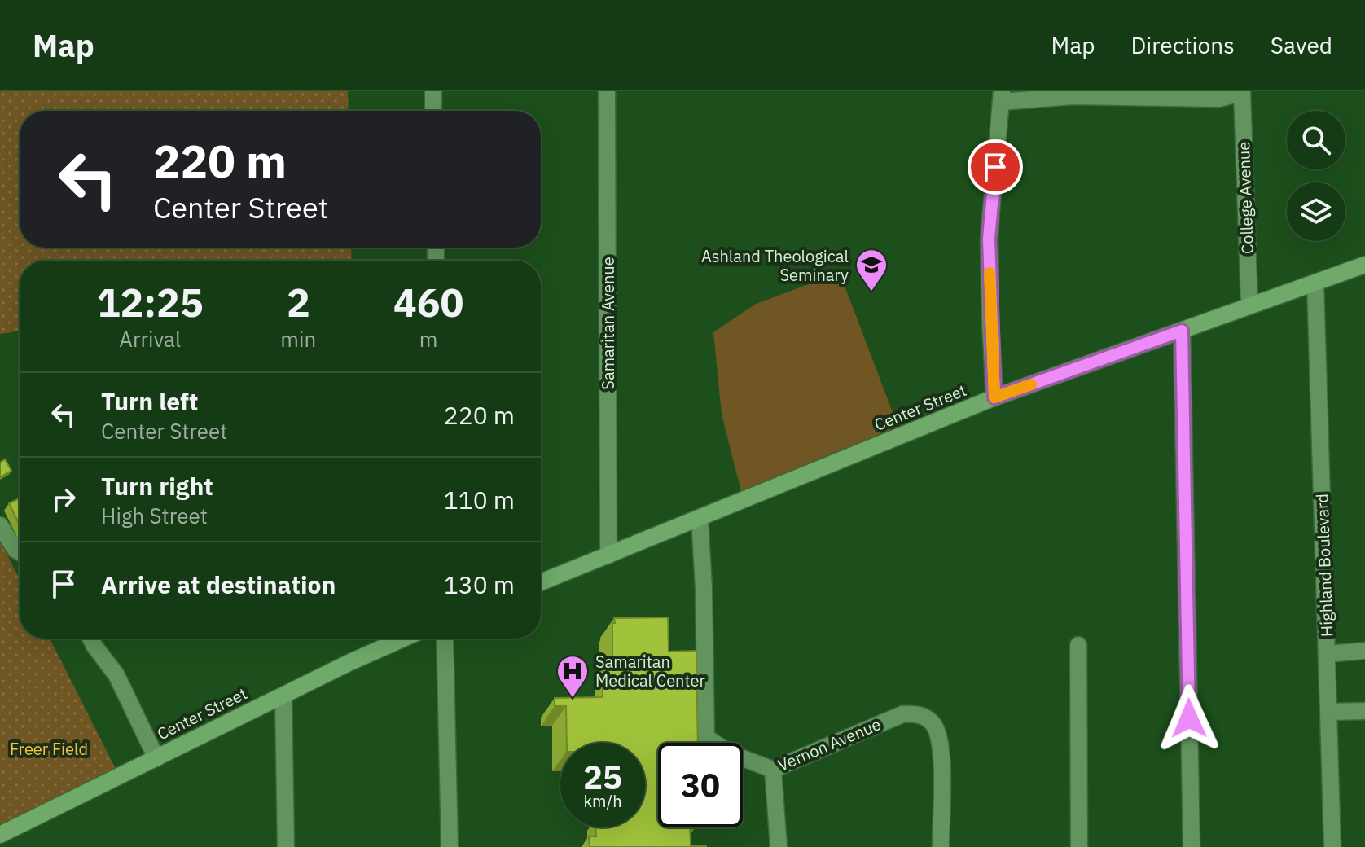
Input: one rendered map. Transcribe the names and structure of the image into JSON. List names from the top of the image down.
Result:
{
  "streets": {
    "main road": ["Center Street"],
    "street": [
      "College Avenue",
      "Samaritan Avenue",
      "Highland Boulevard",
      "Vernon Avenue"
    ]
  },
  "crossings": [
    ["College Avenue", "Center Street"],
    ["Samaritan Avenue", "Center Street"],
    ["Center Street", "Highland Boulevard"],
    ["Center Street", "Vernon Avenue"]
  ],
  "parks": ["Freer Field"],
  "places": {
    "school or university": ["Ashland Theological Seminary"],
    "hospital": ["Samaritan Medical Center"]
  },
  "page": {
    "header": "Map",
    "nav": ["Map", "Directions", "Saved"],
    "turn": ["220 m", "Center Street"],
    "eta": [
      "12:25",
      "Arrival",
      "2",
      "min",
      "460",
      "m"
    ],
    "list": [
      {
        "name": "Turn left",
        "note": "Center Street",
        "value": "220 m"
      },
      {
        "name": "Turn right",
        "note": "High Street",
        "value": "110 m"
      },
      {
        "name": "Arrive at destination",
        "value": "130 m"
      }
    ],
    "speed": "25 km/h",
    "limit": "30"
  }
}
